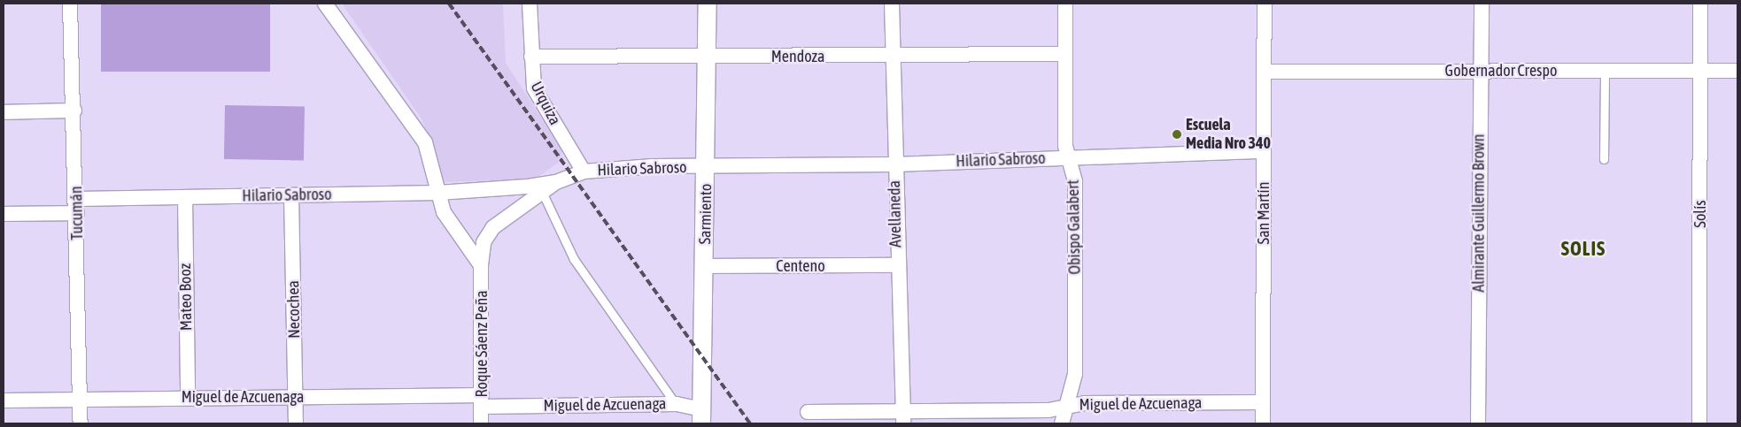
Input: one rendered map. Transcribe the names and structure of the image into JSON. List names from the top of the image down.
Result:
{
  "streets": {
    "street": [
      "Mendoza",
      "Gobernador Crespo",
      "Urquiza",
      "Hilario Sabroso",
      "Tucumán",
      "San Martín",
      "Almirante Guillermo Brown",
      "Sarmiento",
      "Avellaneda",
      "Solís",
      "Obispo Galabert",
      "Centeno",
      "Mateo Booz",
      "Necochea",
      "Roque Sáenz Peña",
      "Miguel de Azcuenaga"
    ]
  },
  "crossings": [
    ["Mendoza", "Urquiza"],
    ["Mendoza", "Sarmiento"],
    ["Mendoza", "Avellaneda"],
    ["Mendoza", "Obispo Galabert"],
    ["Gobernador Crespo", "San Martín"],
    ["Gobernador Crespo", "Almirante Guillermo Brown"],
    ["Gobernador Crespo", "Solís"],
    ["Urquiza", "Hilario Sabroso"],
    ["Hilario Sabroso", "Tucumán"],
    ["Hilario Sabroso", "San Martín"],
    ["Hilario Sabroso", "Sarmiento"],
    ["Hilario Sabroso", "Avellaneda"],
    ["Hilario Sabroso", "Obispo Galabert"],
    ["Hilario Sabroso", "Mateo Booz"],
    ["Hilario Sabroso", "Necochea"],
    ["Hilario Sabroso", "Roque Sáenz Peña"],
    ["Tucumán", "Miguel de Azcuenaga"],
    ["San Martín", "Miguel de Azcuenaga"],
    ["Sarmiento", "Centeno"],
    ["Sarmiento", "Miguel de Azcuenaga"],
    ["Avellaneda", "Centeno"],
    ["Avellaneda", "Miguel de Azcuenaga"],
    ["Obispo Galabert", "Miguel de Azcuenaga"],
    ["Mateo Booz", "Miguel de Azcuenaga"],
    ["Necochea", "Miguel de Azcuenaga"],
    ["Roque Sáenz Peña", "Miguel de Azcuenaga"]
  ],
  "districts": ["SOLIS"],
  "places": ["Escuela Media Nro 340"]
}
